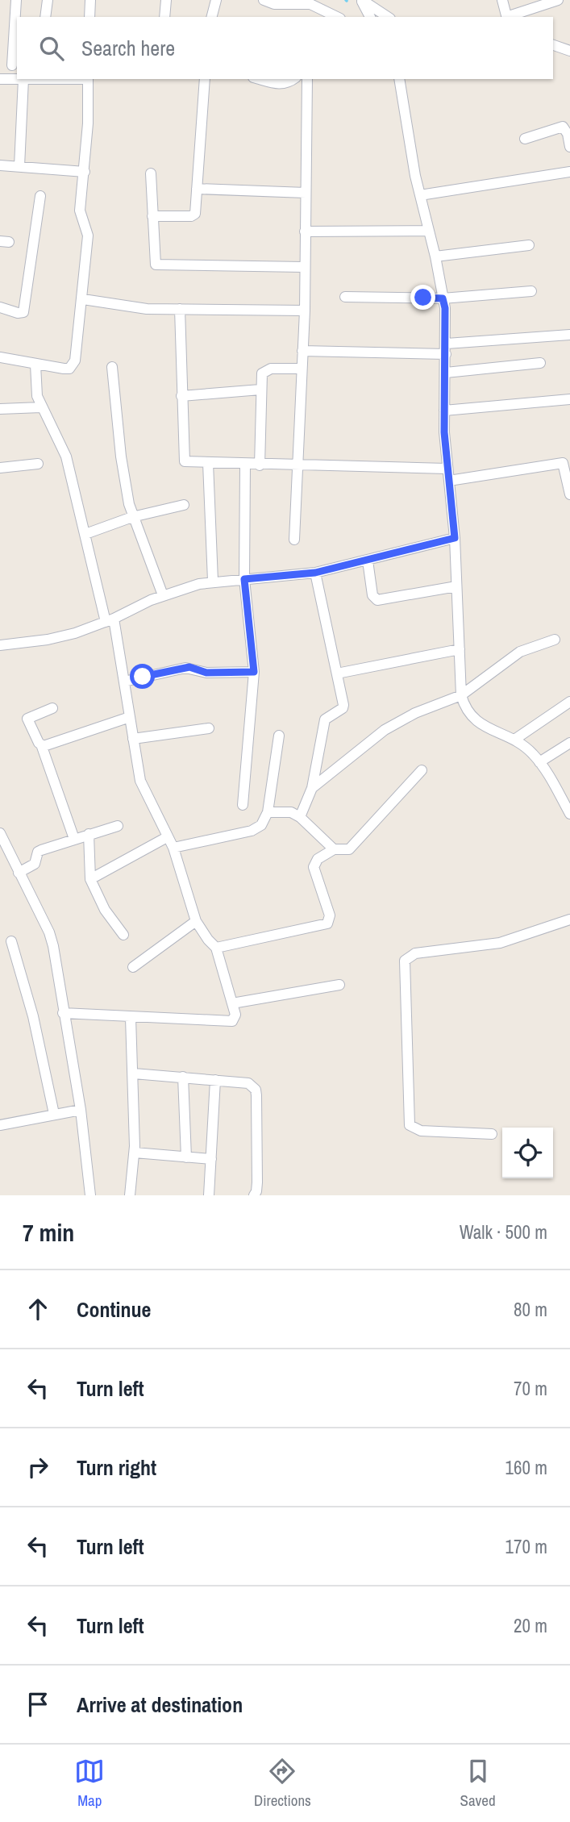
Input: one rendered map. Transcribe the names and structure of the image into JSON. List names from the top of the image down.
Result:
{
  "page": {
    "search": "Search here",
    "heading": ["7 min", "Walk · 500 m"],
    "list": [
      ["Continue", "80 m"],
      ["Turn left", "70 m"],
      ["Turn right", "160 m"],
      ["Turn left", "170 m"],
      ["Turn left", "20 m"],
      "Arrive at destination"
    ],
    "nav": ["Map", "Directions", "Saved"]
  }
}
